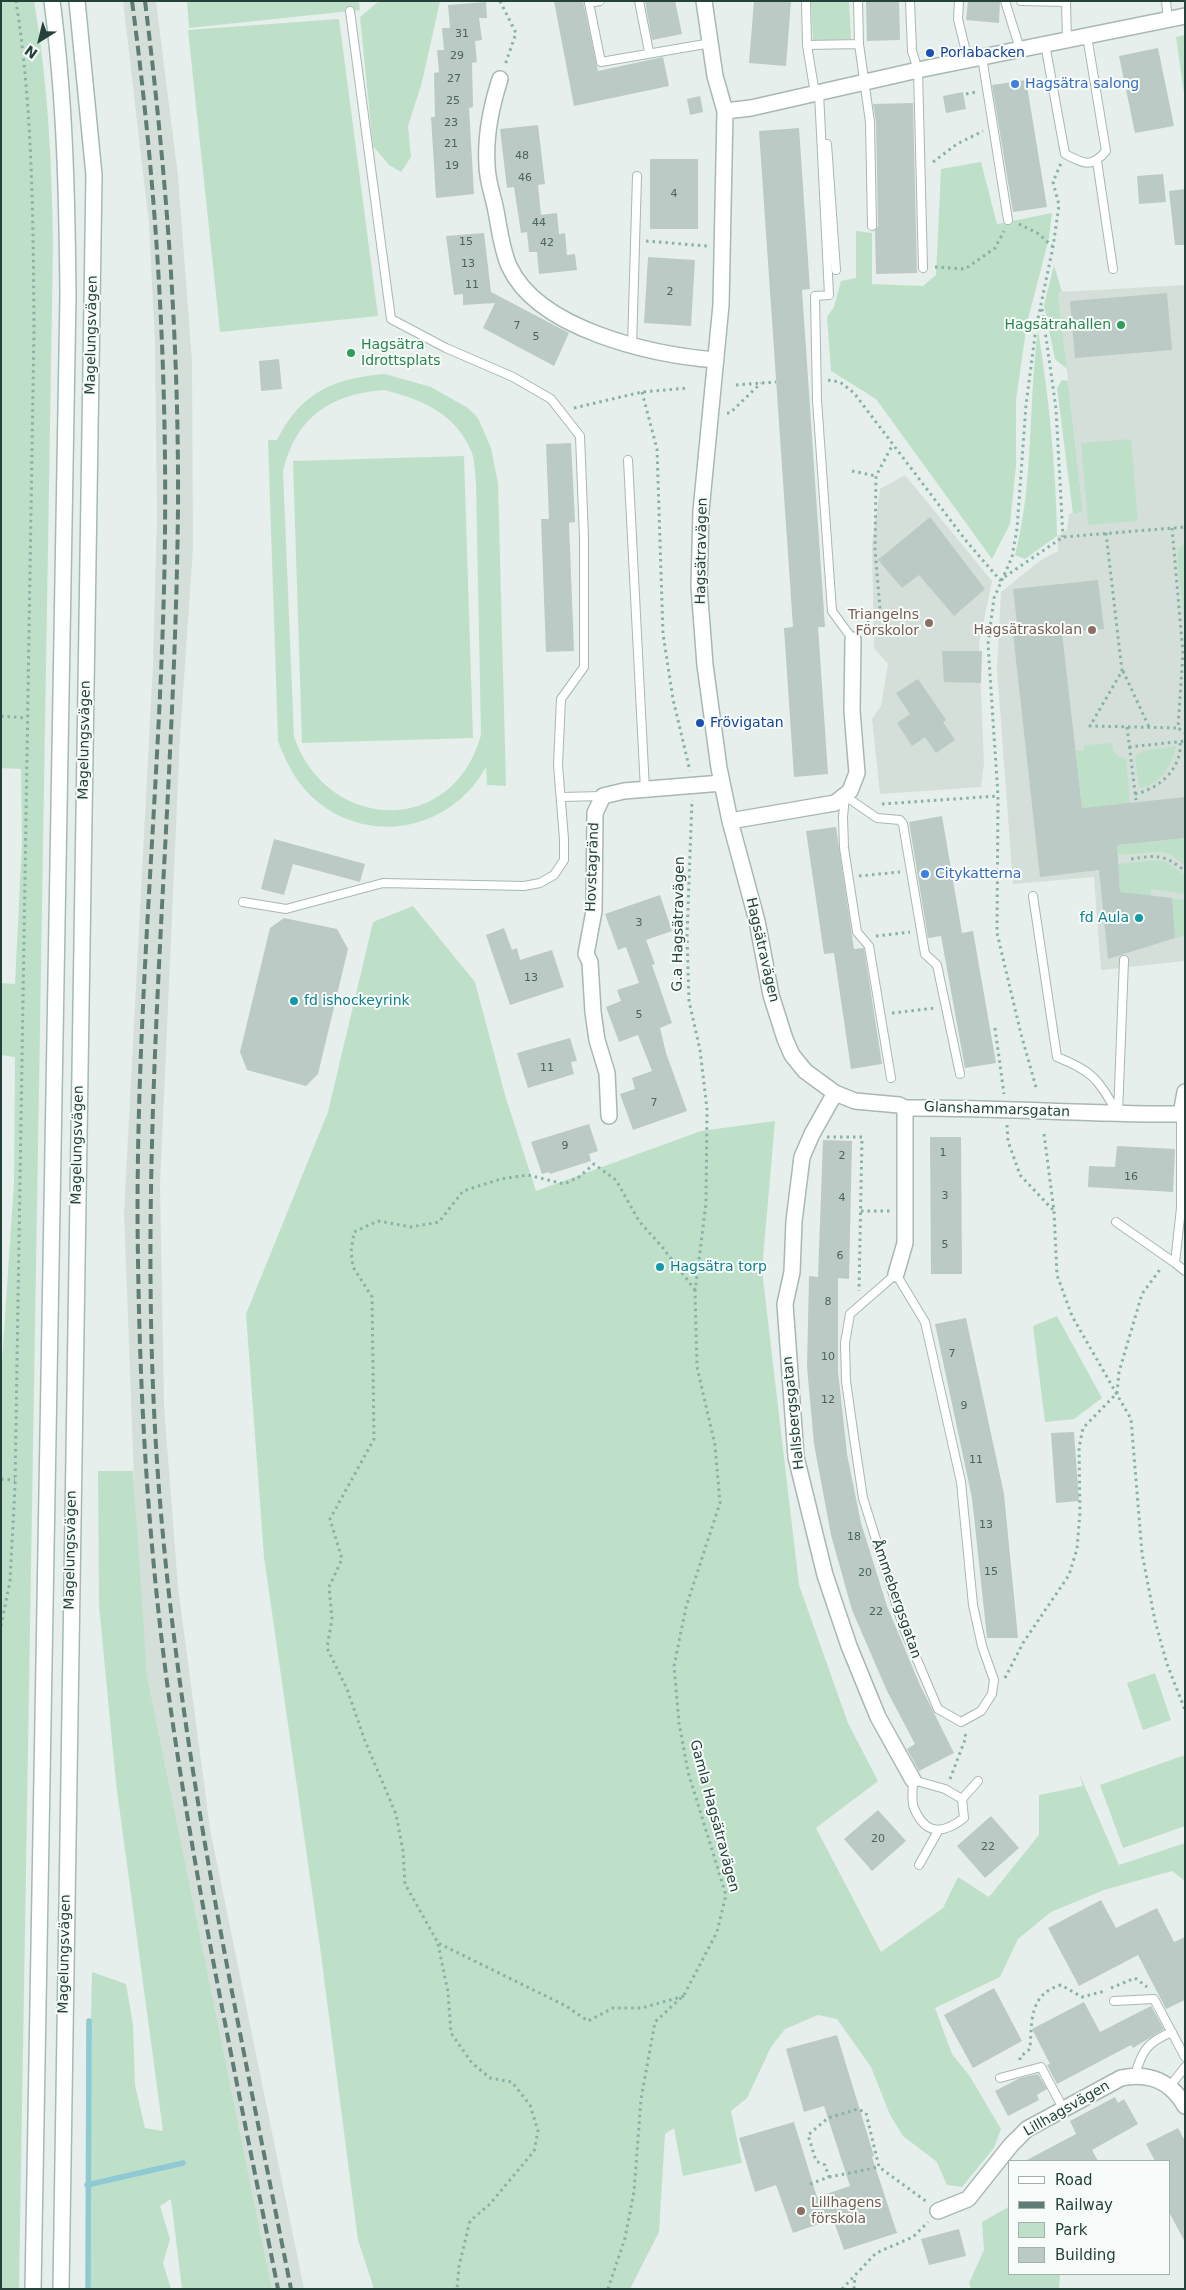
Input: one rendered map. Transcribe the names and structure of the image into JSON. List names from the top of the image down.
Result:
{
  "streets": {
    "main road": [
      "Magelungsvägen",
      "Hagsätravägen",
      "Hovstagränd",
      "Glanshammarsgatan",
      "Hallsbergsgatan",
      "Lillhagsvägen"
    ],
    "lane": ["Åmmebergsgatan"],
    "path": ["G.a Hagsätravägen", "Gamla Hagsätravägen"]
  },
  "crossings": [
    ["Hagsätravägen", "Glanshammarsgatan"],
    ["G.a Hagsätravägen", "Gamla Hagsätravägen"],
    ["Glanshammarsgatan", "Hallsbergsgatan"]
  ],
  "places": [
    "Porlabacken",
    "Hagsätra salong",
    "Hagsätrahallen",
    "Hagsätra Idrottsplats",
    "Triangelns Förskolor",
    "Hagsätraskolan",
    "Frövigatan",
    "Citykatterna",
    "fd Aula",
    "fd ishockeyrink",
    "Hagsätra torp",
    "Lillhagens förskola"
  ],
  "house_numbers": [
    "31",
    "29",
    "27",
    "25",
    "23",
    "21",
    "48",
    "19",
    "46",
    "4",
    "44",
    "15",
    "42",
    "13",
    "11",
    "2",
    "7",
    "5",
    "3",
    "13",
    "5",
    "11",
    "7",
    "9",
    "1",
    "2",
    "16",
    "3",
    "4",
    "5",
    "6",
    "8",
    "7",
    "10",
    "12",
    "9",
    "11",
    "13",
    "18",
    "15",
    "20",
    "22",
    "20",
    "22"
  ],
  "legend": [
    "Road",
    "Railway",
    "Park",
    "Building"
  ],
  "north": "bottom left"
}
